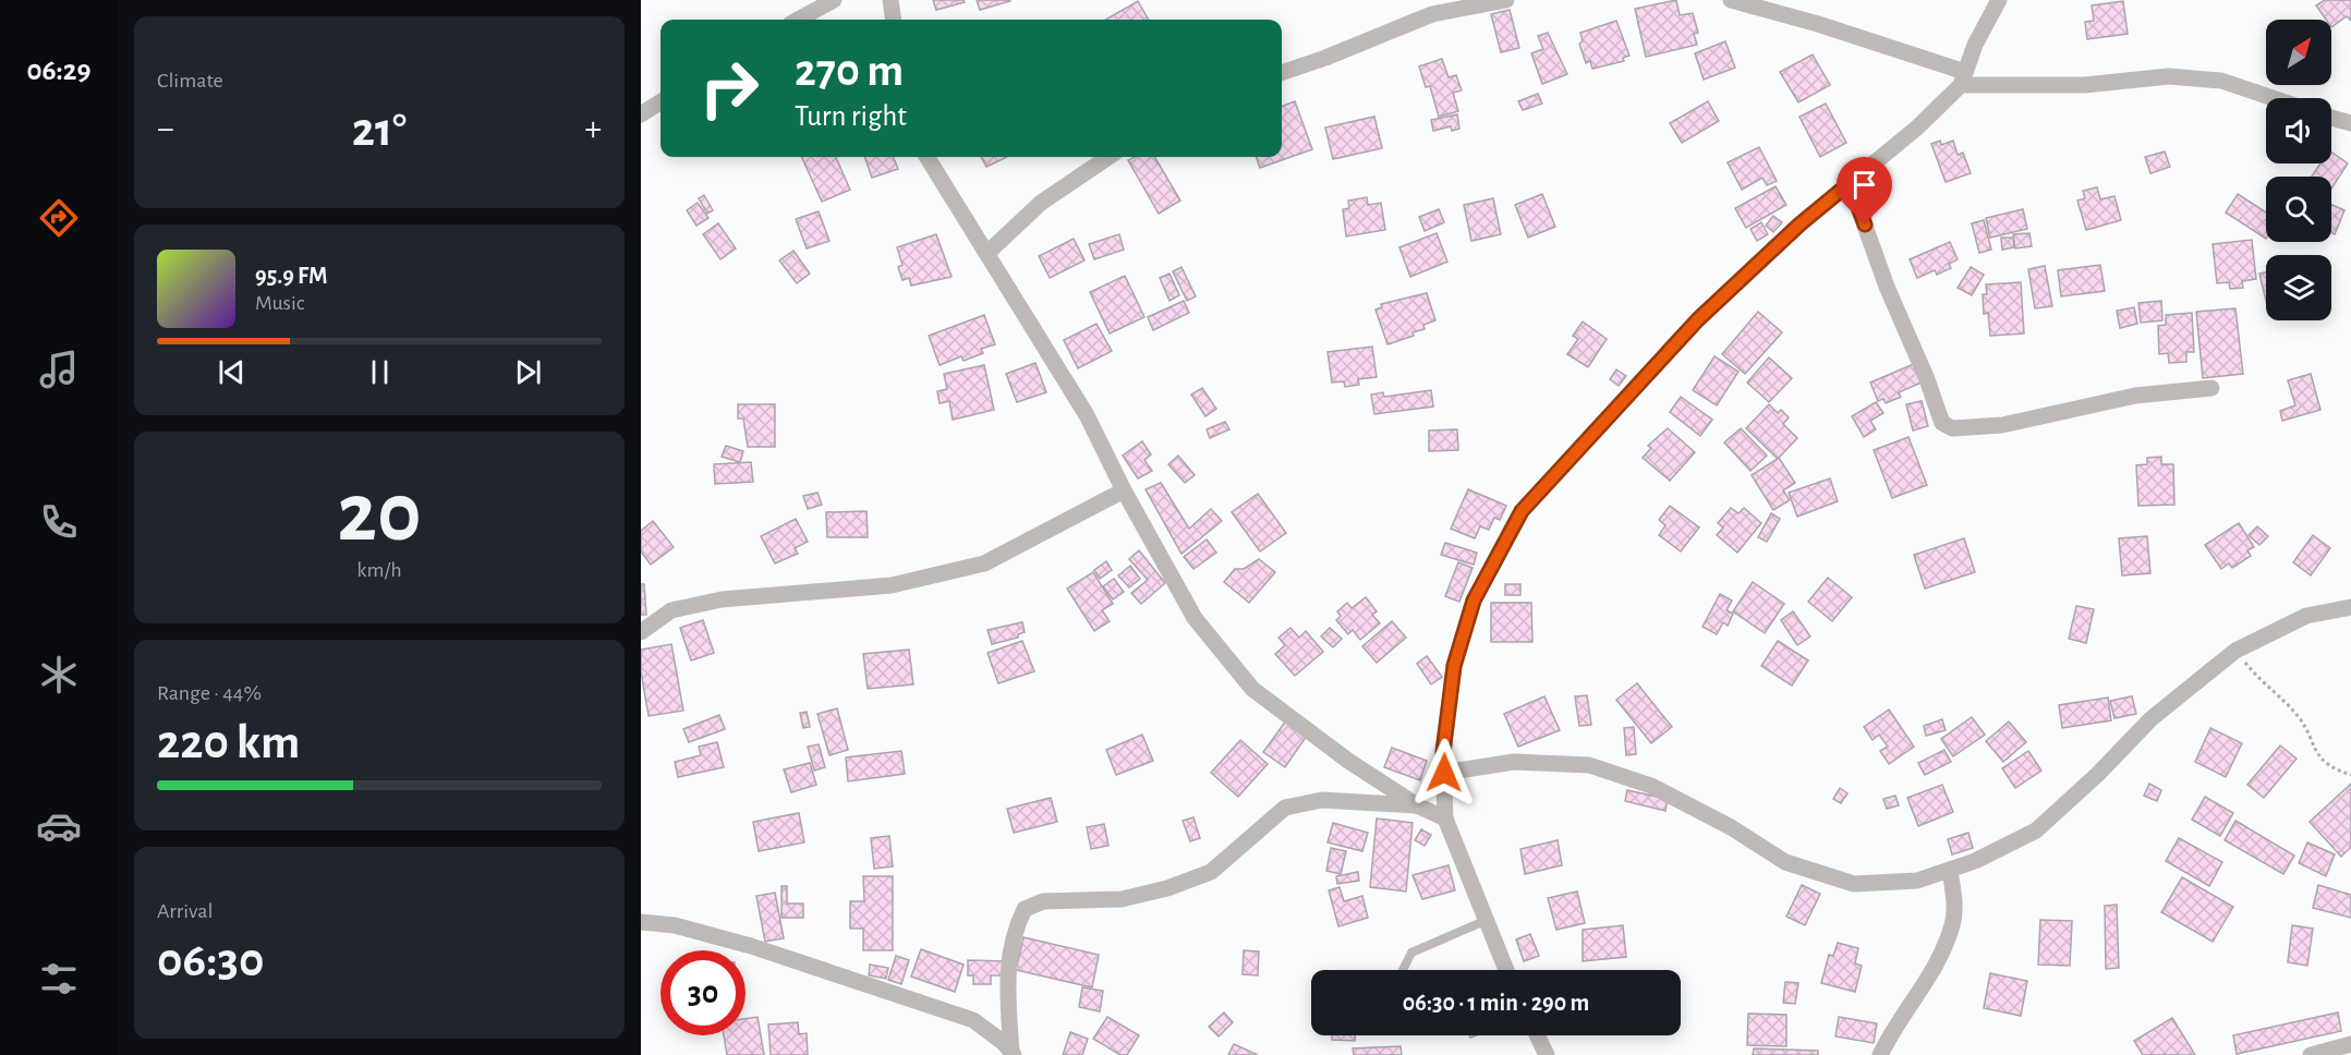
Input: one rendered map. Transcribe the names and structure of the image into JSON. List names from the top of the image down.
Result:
{
  "north": "top right",
  "page": {
    "tabs": "06:29",
    "tile": [
      "Climate",
      ["20", "km/h"],
      ["Range · 44%", "220 km"],
      ["Arrival", "06:30"]
    ],
    "turn": ["270 m", "Turn right"],
    "heat": ["−", "21°", "+"],
    "song": ["95.9 FM", "Music"],
    "limit": "30",
    "trip": "06:30 · 1 min · 290 m"
  }
}
